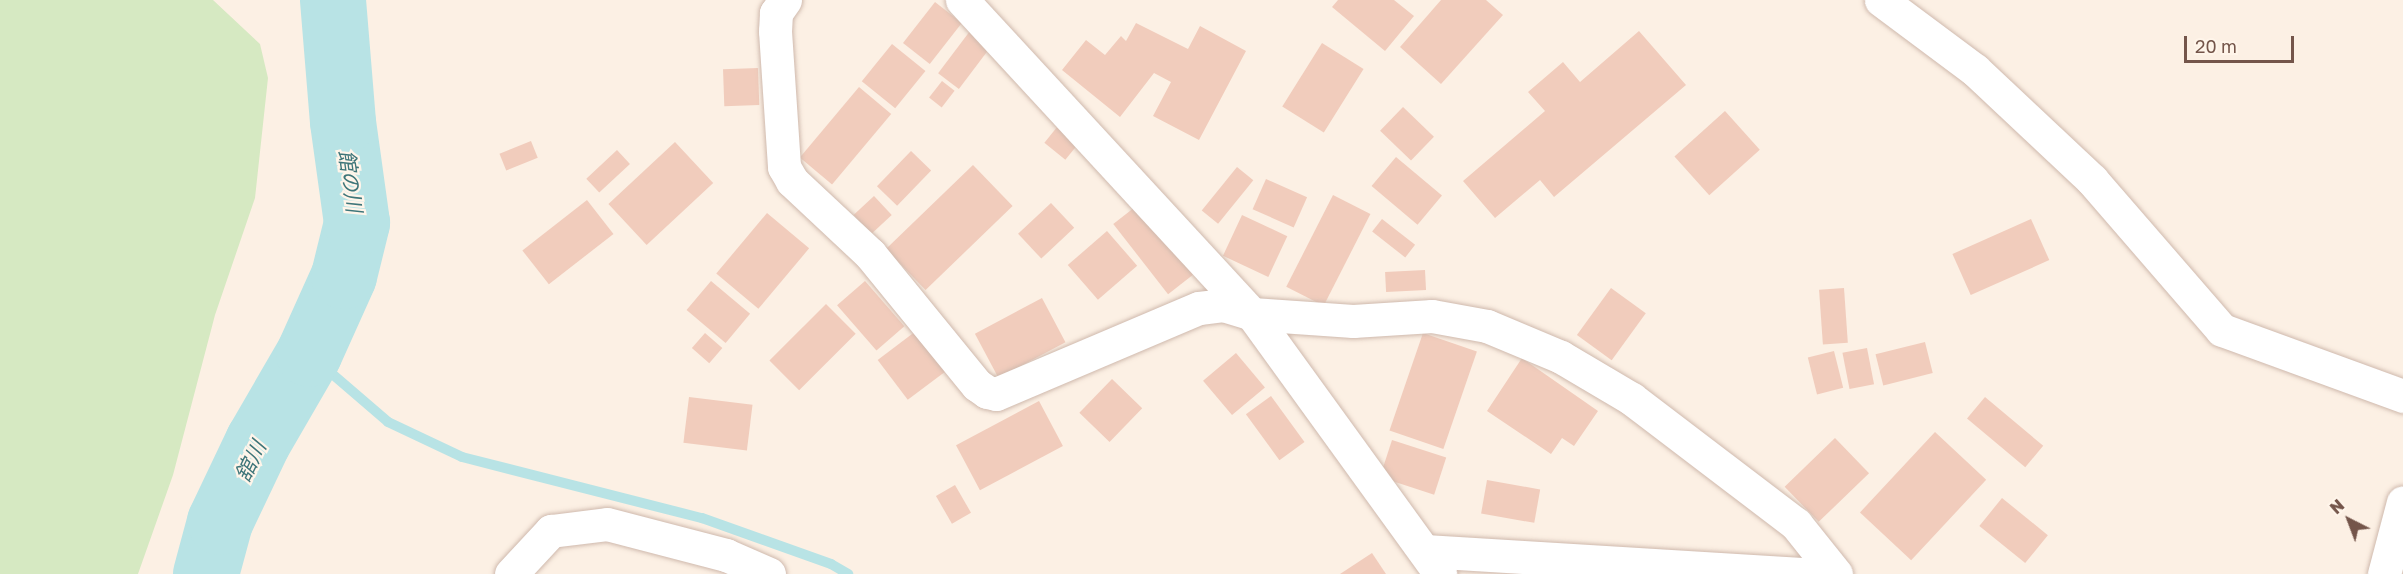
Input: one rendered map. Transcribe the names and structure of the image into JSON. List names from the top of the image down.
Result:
{
  "water": ["館の川", "舘川"],
  "scale_bar": "20 m",
  "north": "top left"
}
